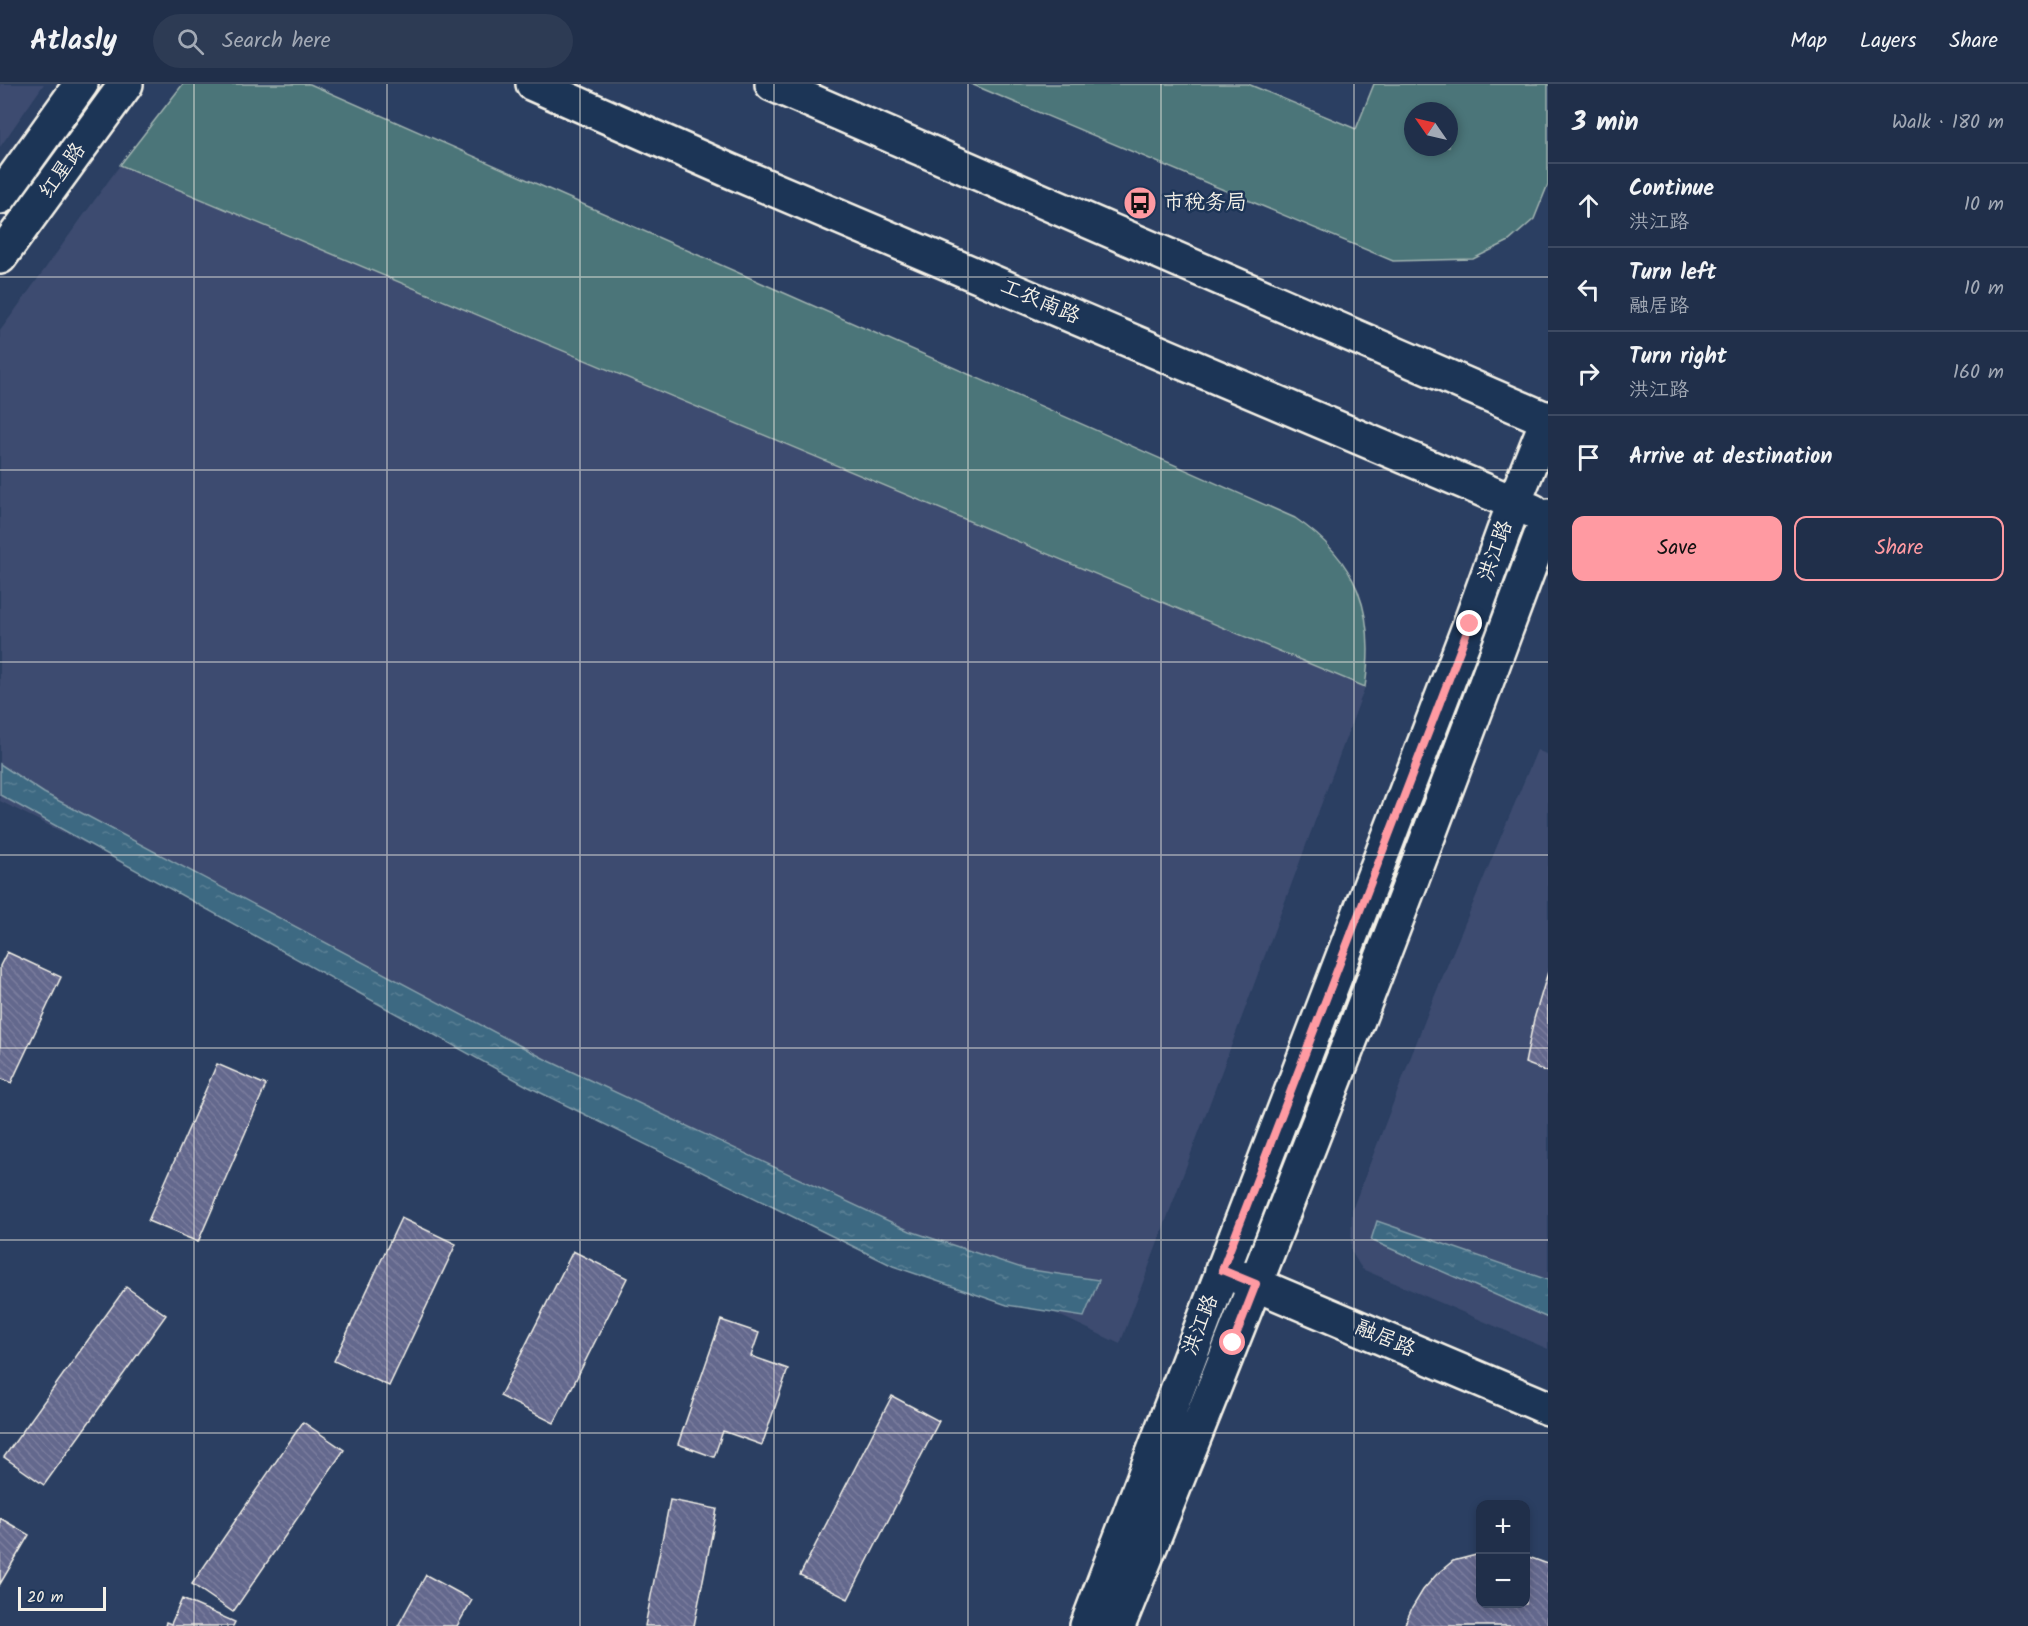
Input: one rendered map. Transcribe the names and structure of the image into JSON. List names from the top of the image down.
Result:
{
  "streets": {
    "main road": [
      "红星路",
      "工农南路",
      "洪江路",
      "融居路"
    ]
  },
  "crossings": [
    ["工农南路", "洪江路"],
    ["洪江路", "融居路"]
  ],
  "places": {
    "bus stop": ["市税务局"]
  },
  "scale_bar": "20 m",
  "north": "top left",
  "page": {
    "header": "Atlasly",
    "search": "Search here",
    "nav": ["Map", "Layers", "Share"],
    "heading": ["3 min", "Walk · 180 m"],
    "list": [
      ["Continue", "洪江路", "10 m"],
      ["Turn left", "融居路", "10 m"],
      ["Turn right", "洪江路", "160 m"],
      "Arrive at destination"
    ],
    "buttons": ["Save", "Share"],
    "map_buttons": ["+", "−"],
    "scale": "20 m"
  }
}
